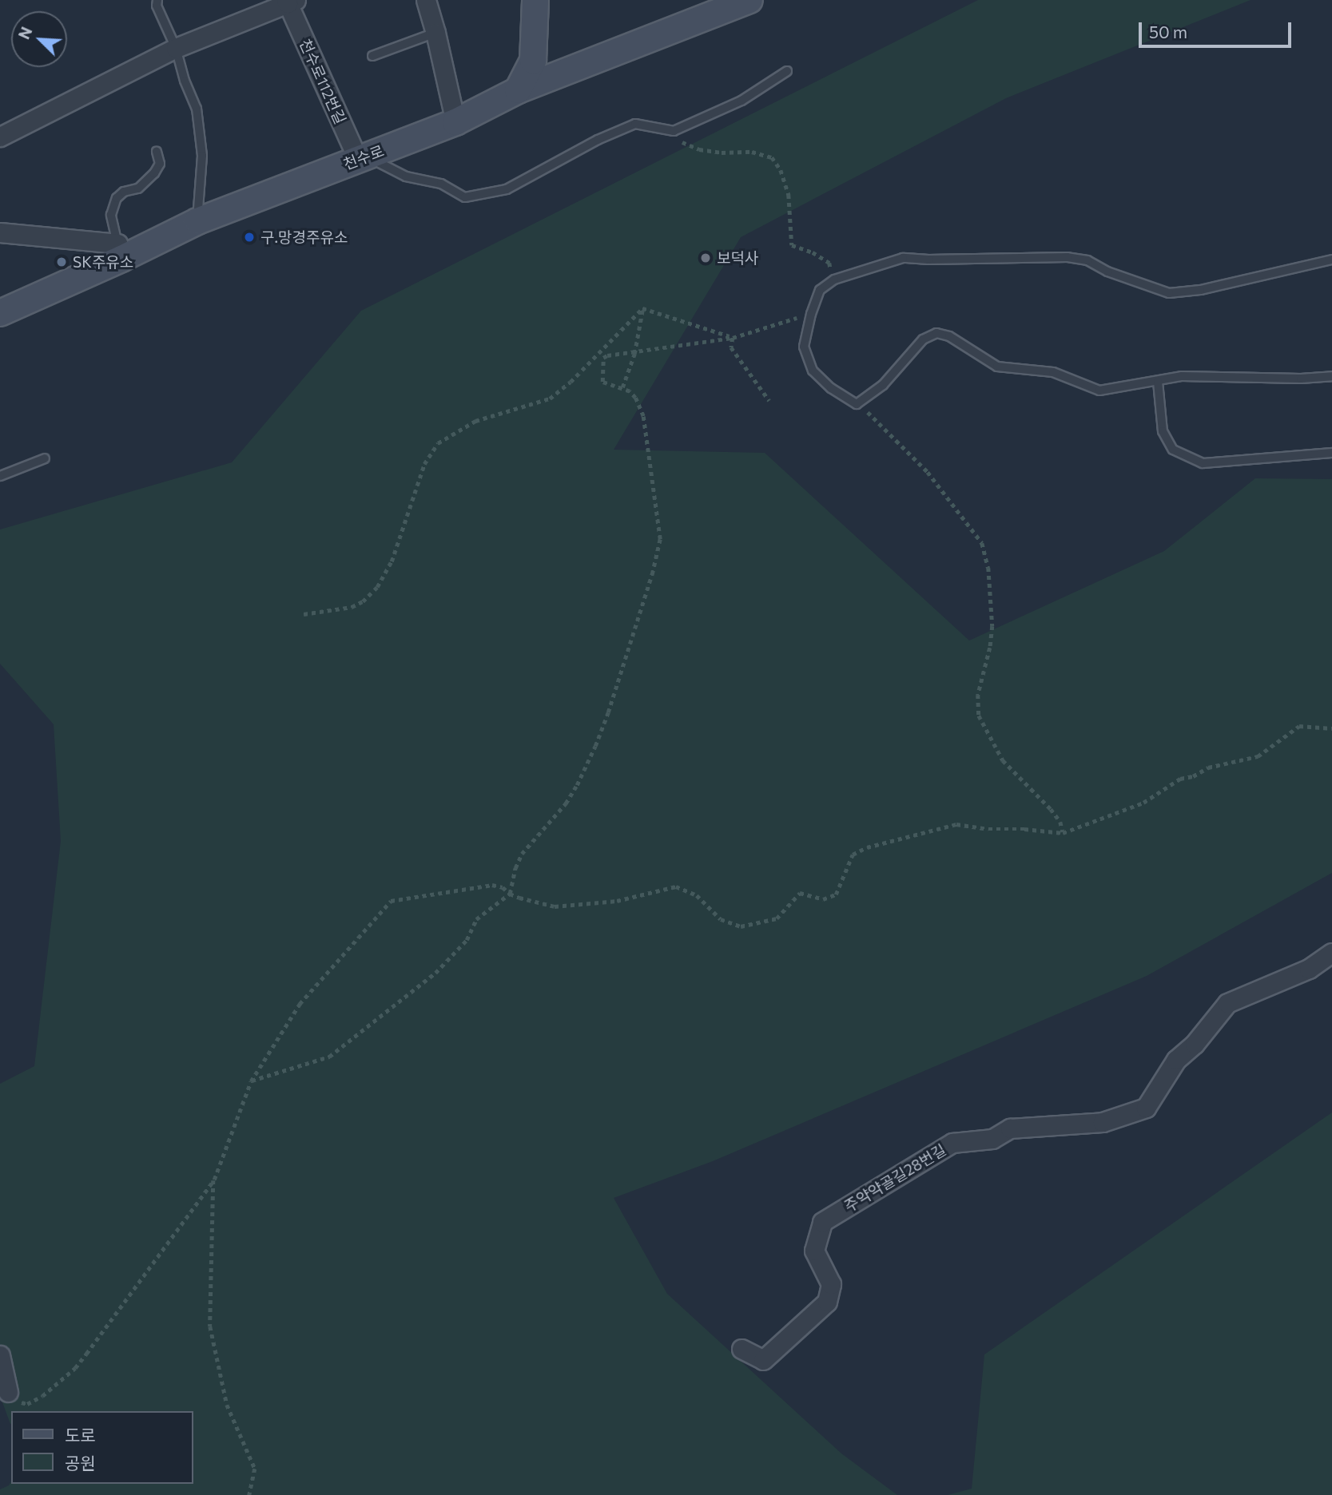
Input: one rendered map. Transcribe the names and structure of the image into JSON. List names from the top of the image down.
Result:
{
  "streets": {
    "street": ["천수로112번길", "천수로", "주약약골길28번길"]
  },
  "crossings": [
    ["천수로112번길", "천수로"]
  ],
  "places": ["구.망경주유소", "보덕사", "SK주유소"],
  "legend": ["도로", "공원"],
  "scale_bar": "50 m",
  "north": "top left"
}
